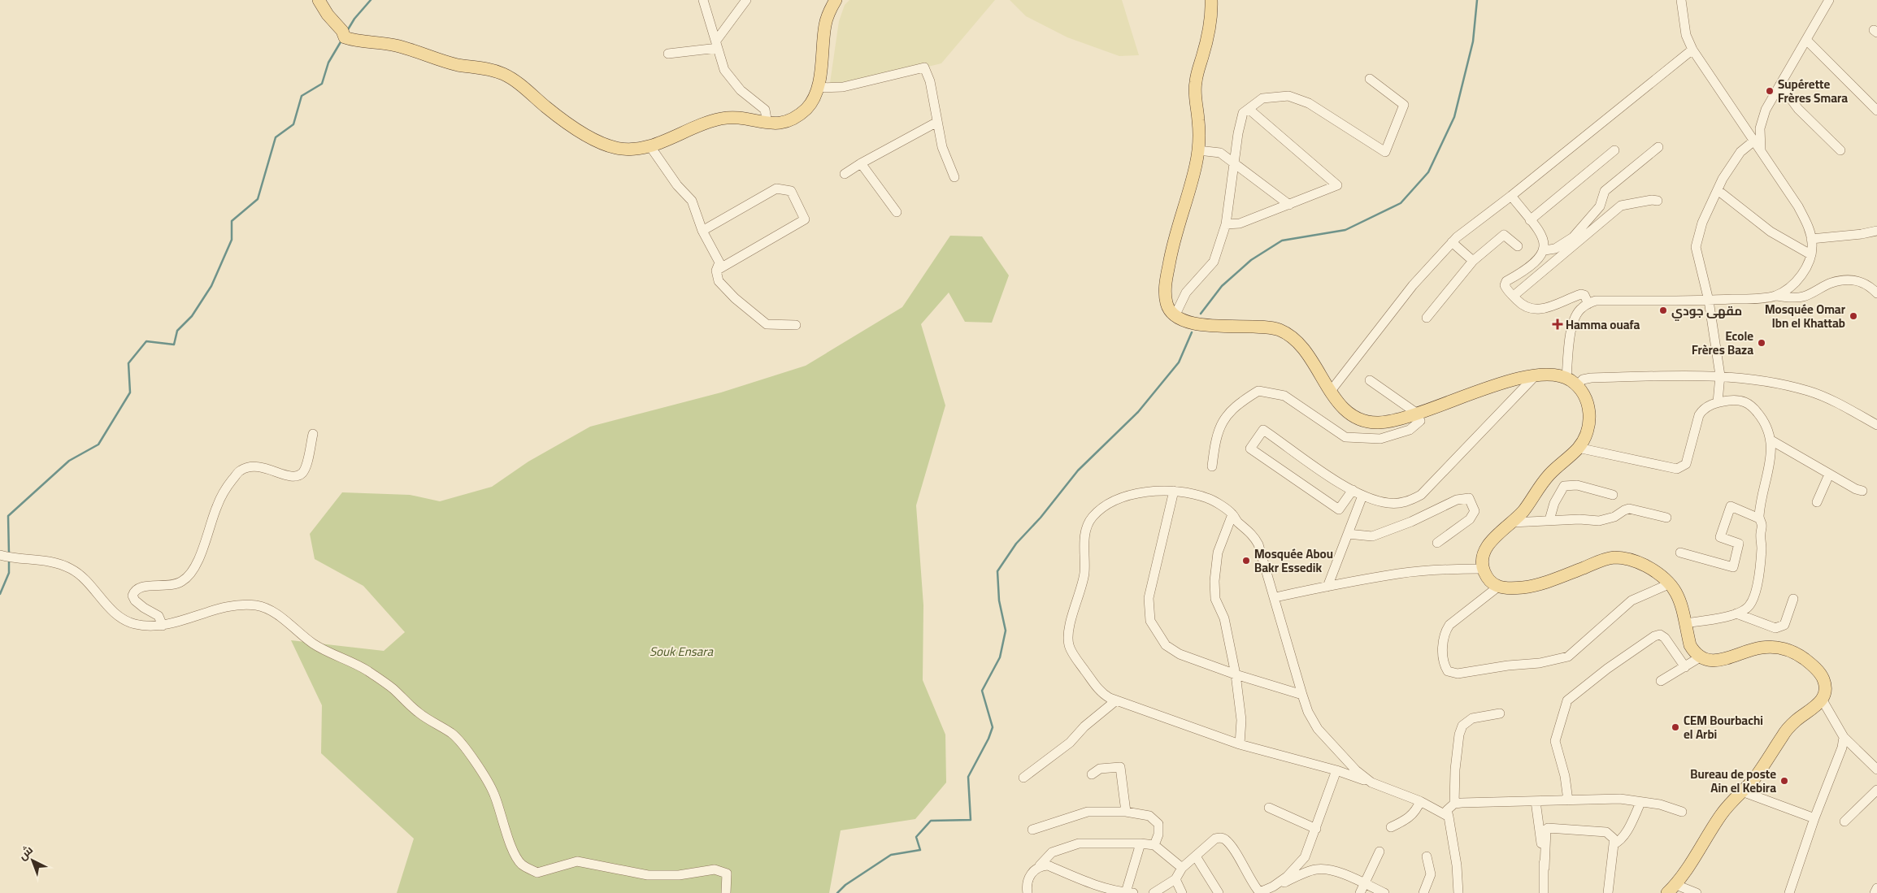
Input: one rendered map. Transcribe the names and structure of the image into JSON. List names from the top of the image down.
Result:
{
  "parks": ["Souk Ensara"],
  "places": {
    "other": [
      "Supérette Frères Smara",
      "مقهى جودي",
      "Mosquée Omar Ibn el Khattab",
      "Ecole Frères Baza",
      "Mosquée Abou Bakr Essedik",
      "CEM Bourbachi el Arbi",
      "Bureau de poste Ain el Kebira"
    ],
    "health": ["Hamma ouafa"]
  },
  "north": "top left"
}
